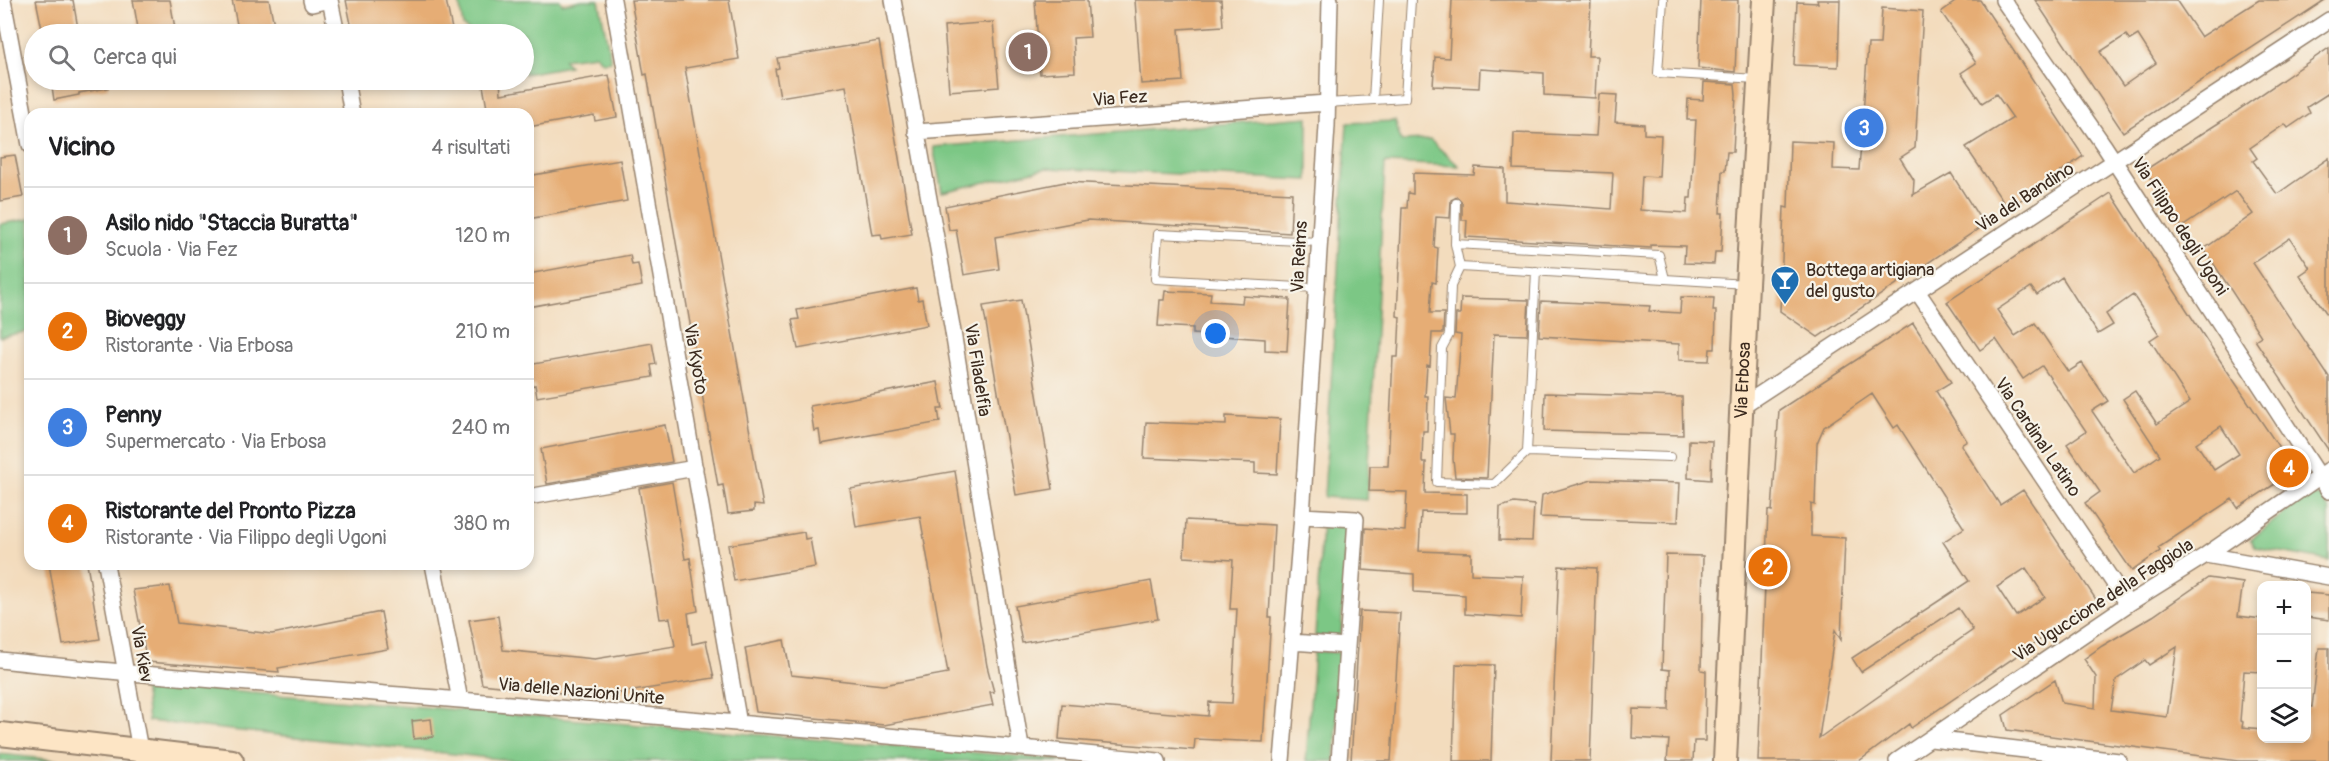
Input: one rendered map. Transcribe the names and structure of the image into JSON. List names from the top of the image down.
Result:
{
  "streets": {
    "main road": ["Via Erbosa"],
    "street": [
      "Via Fez",
      "Via del Bandino",
      "Via Filippo degli Ugoni",
      "Via Reims",
      "Via Kyoto",
      "Via Filadelfia",
      "Via Cardinal Latino",
      "Via Uguccione della Faggiola",
      "Via Kiev",
      "Via delle Nazioni Unite"
    ]
  },
  "crossings": [
    ["Via Fez", "Via Reims"],
    ["Via Fez", "Via Filadelfia"],
    ["Via del Bandino", "Via Filippo degli Ugoni"],
    ["Via del Bandino", "Via Erbosa"],
    ["Via del Bandino", "Via Cardinal Latino"],
    ["Via Filippo degli Ugoni", "Via Uguccione della Faggiola"],
    ["Via Kyoto", "Via delle Nazioni Unite"],
    ["Via Filadelfia", "Via delle Nazioni Unite"],
    ["Via Cardinal Latino", "Via Uguccione della Faggiola"],
    ["Via Kiev", "Via delle Nazioni Unite"]
  ],
  "places": {
    "bar": ["Bottega artigiana del gusto"]
  },
  "page": {
    "search": "Cerca qui",
    "pins": [
      "1",
      "3",
      "4",
      "2"
    ],
    "heading": ["Vicino", "4 risultati"],
    "list": [
      {
        "mark": "1",
        "name": "Asilo nido \"Staccia Buratta\"",
        "note": "Scuola · Via Fez",
        "value": "120 m"
      },
      {
        "mark": "2",
        "name": "Bioveggy",
        "note": "Ristorante · Via Erbosa",
        "value": "210 m"
      },
      {
        "mark": "3",
        "name": "Penny",
        "note": "Supermercato · Via Erbosa",
        "value": "240 m"
      },
      {
        "mark": "4",
        "name": "Ristorante del Pronto Pizza",
        "note": "Ristorante · Via Filippo degli Ugoni",
        "value": "380 m"
      }
    ],
    "map_buttons": ["+", "−"]
  }
}
